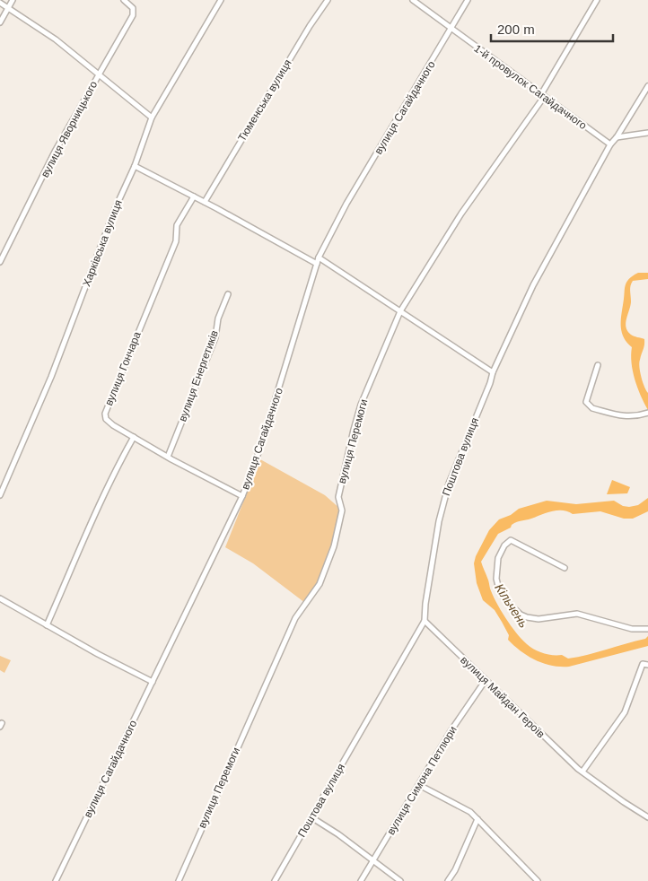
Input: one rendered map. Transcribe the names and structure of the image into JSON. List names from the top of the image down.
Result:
{
  "streets": {
    "street": [
      "1-й провулок Сагайдачного",
      "Тюменська вулиця",
      "вулиця Сагайдачного",
      "вулиця Яворницького",
      "Харківська вулиця",
      "вулиця Гончара",
      "вулиця Енергетиків",
      "вулиця Перемоги",
      "Поштова вулиця",
      "вулиця Майдан Героїв",
      "вулиця Симона Петлюри"
    ]
  },
  "crossings": [
    ["1-й провулок Сагайдачного", "вулиця Сагайдачного"],
    ["1-й провулок Сагайдачного", "вулиця Перемоги"],
    ["1-й провулок Сагайдачного", "Поштова вулиця"],
    ["вулиця Сагайдачного", "вулиця Гончара"],
    ["вулиця Гончара", "вулиця Енергетиків"],
    ["Поштова вулиця", "вулиця Майдан Героїв"],
    ["вулиця Майдан Героїв", "вулиця Симона Петлюри"]
  ],
  "water": ["Кільчень"],
  "scale_bar": "200 m"
}
